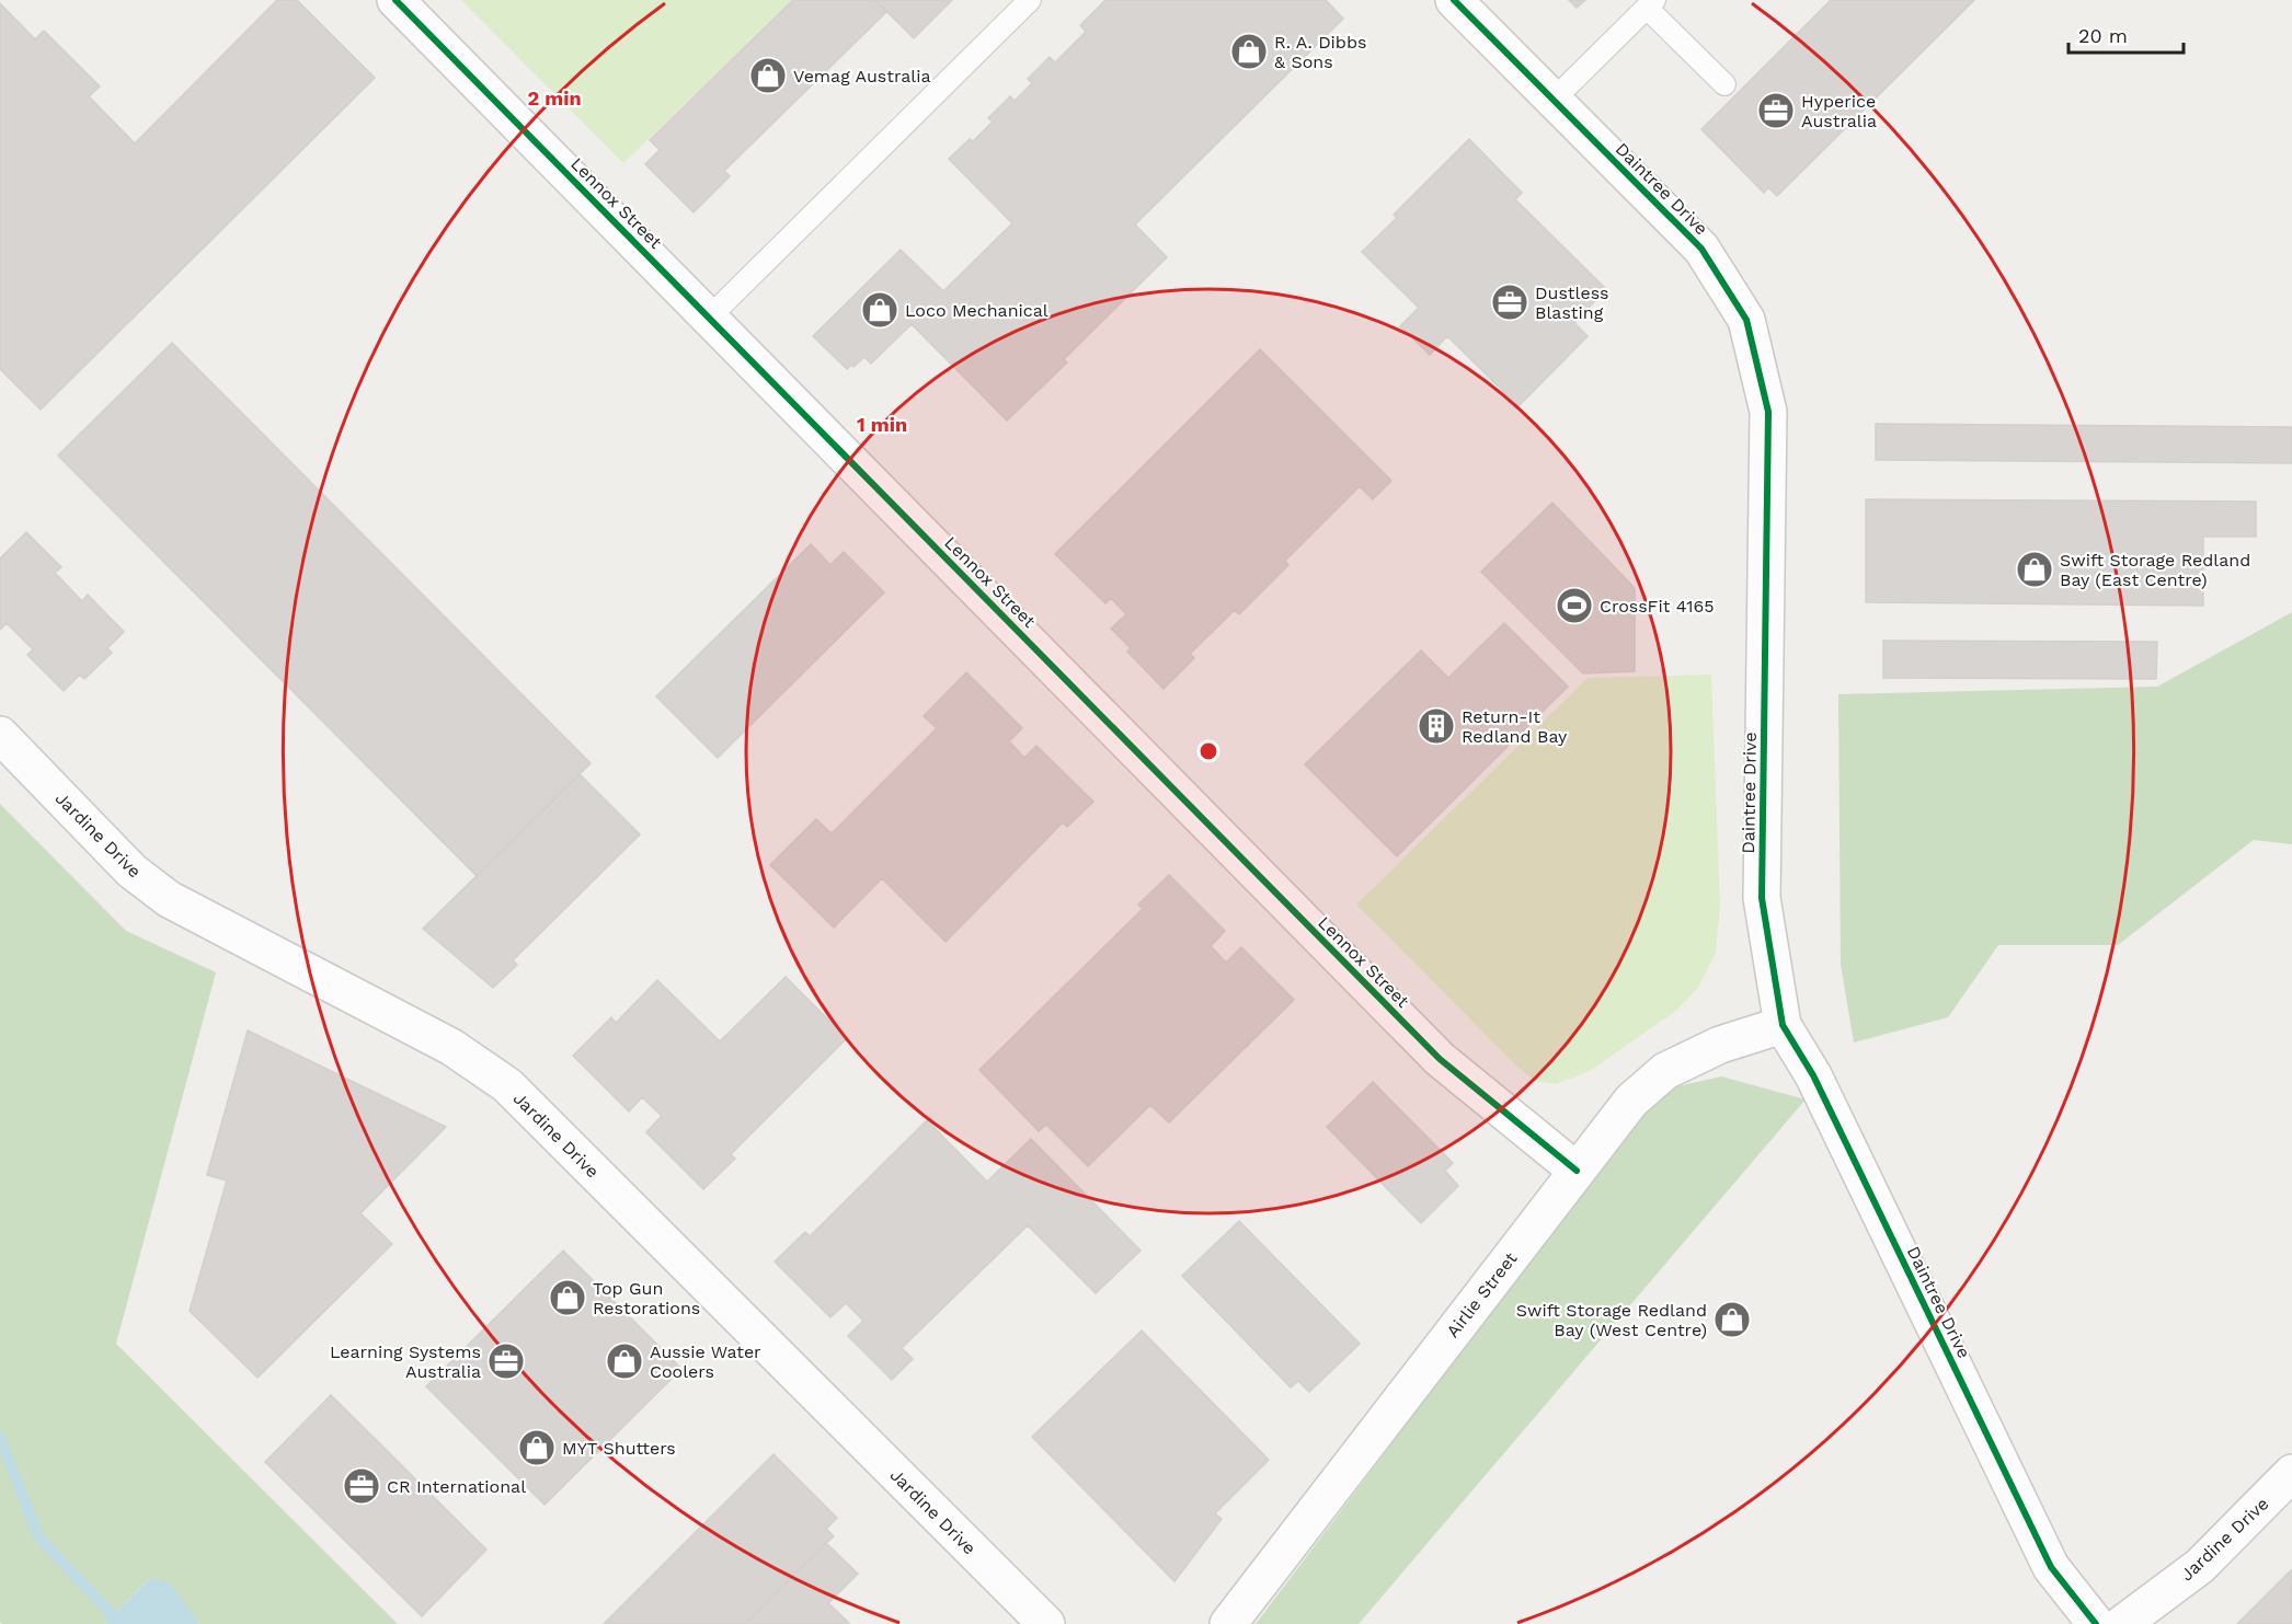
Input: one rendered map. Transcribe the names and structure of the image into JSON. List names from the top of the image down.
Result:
{
  "streets": {
    "street": [
      "Daintree Drive",
      "Lennox Street",
      "Jardine Drive",
      "Airlie Street"
    ]
  },
  "crossings": [
    ["Daintree Drive", "Airlie Street"],
    ["Lennox Street", "Airlie Street"]
  ],
  "places": {
    "shop": [
      "R. A. Dibbs & Sons",
      "Vemag Australia",
      "Loco Mechanical",
      "Swift Storage Redland Bay (East Centre)",
      "Top Gun Restorations",
      "Swift Storage Redland Bay (West Centre)",
      "Aussie Water Coolers",
      "MYT Shutters"
    ],
    "office": [
      "Hyperice Australia",
      "Dustless Blasting",
      "Learning Systems Australia",
      "CR International"
    ],
    "sports": ["CrossFit 4165"],
    "building": ["Return-It Redland Bay"]
  },
  "scale_bar": "20 m",
  "rings": ["2 min", "1 min"]
}
